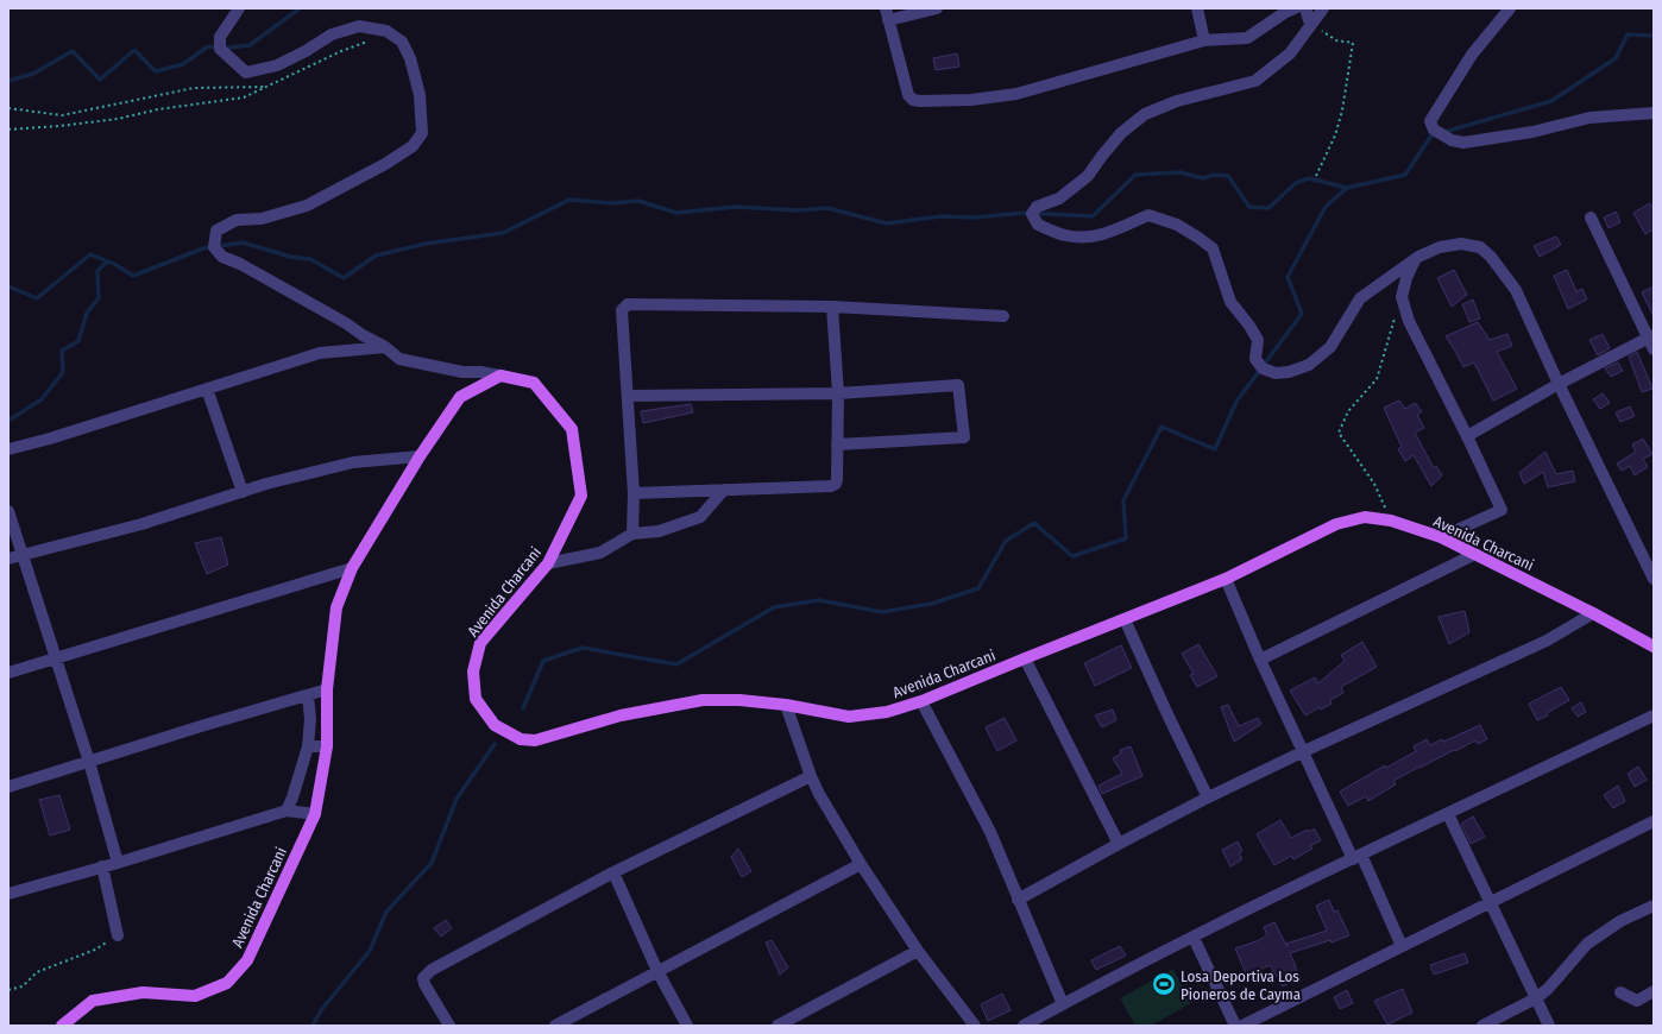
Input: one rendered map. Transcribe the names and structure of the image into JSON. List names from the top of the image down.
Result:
{
  "streets": {
    "main road": ["Avenida Charcani"]
  },
  "places": {
    "sports": ["Losa Deportiva Los Pioneros de Cayma"]
  }
}
